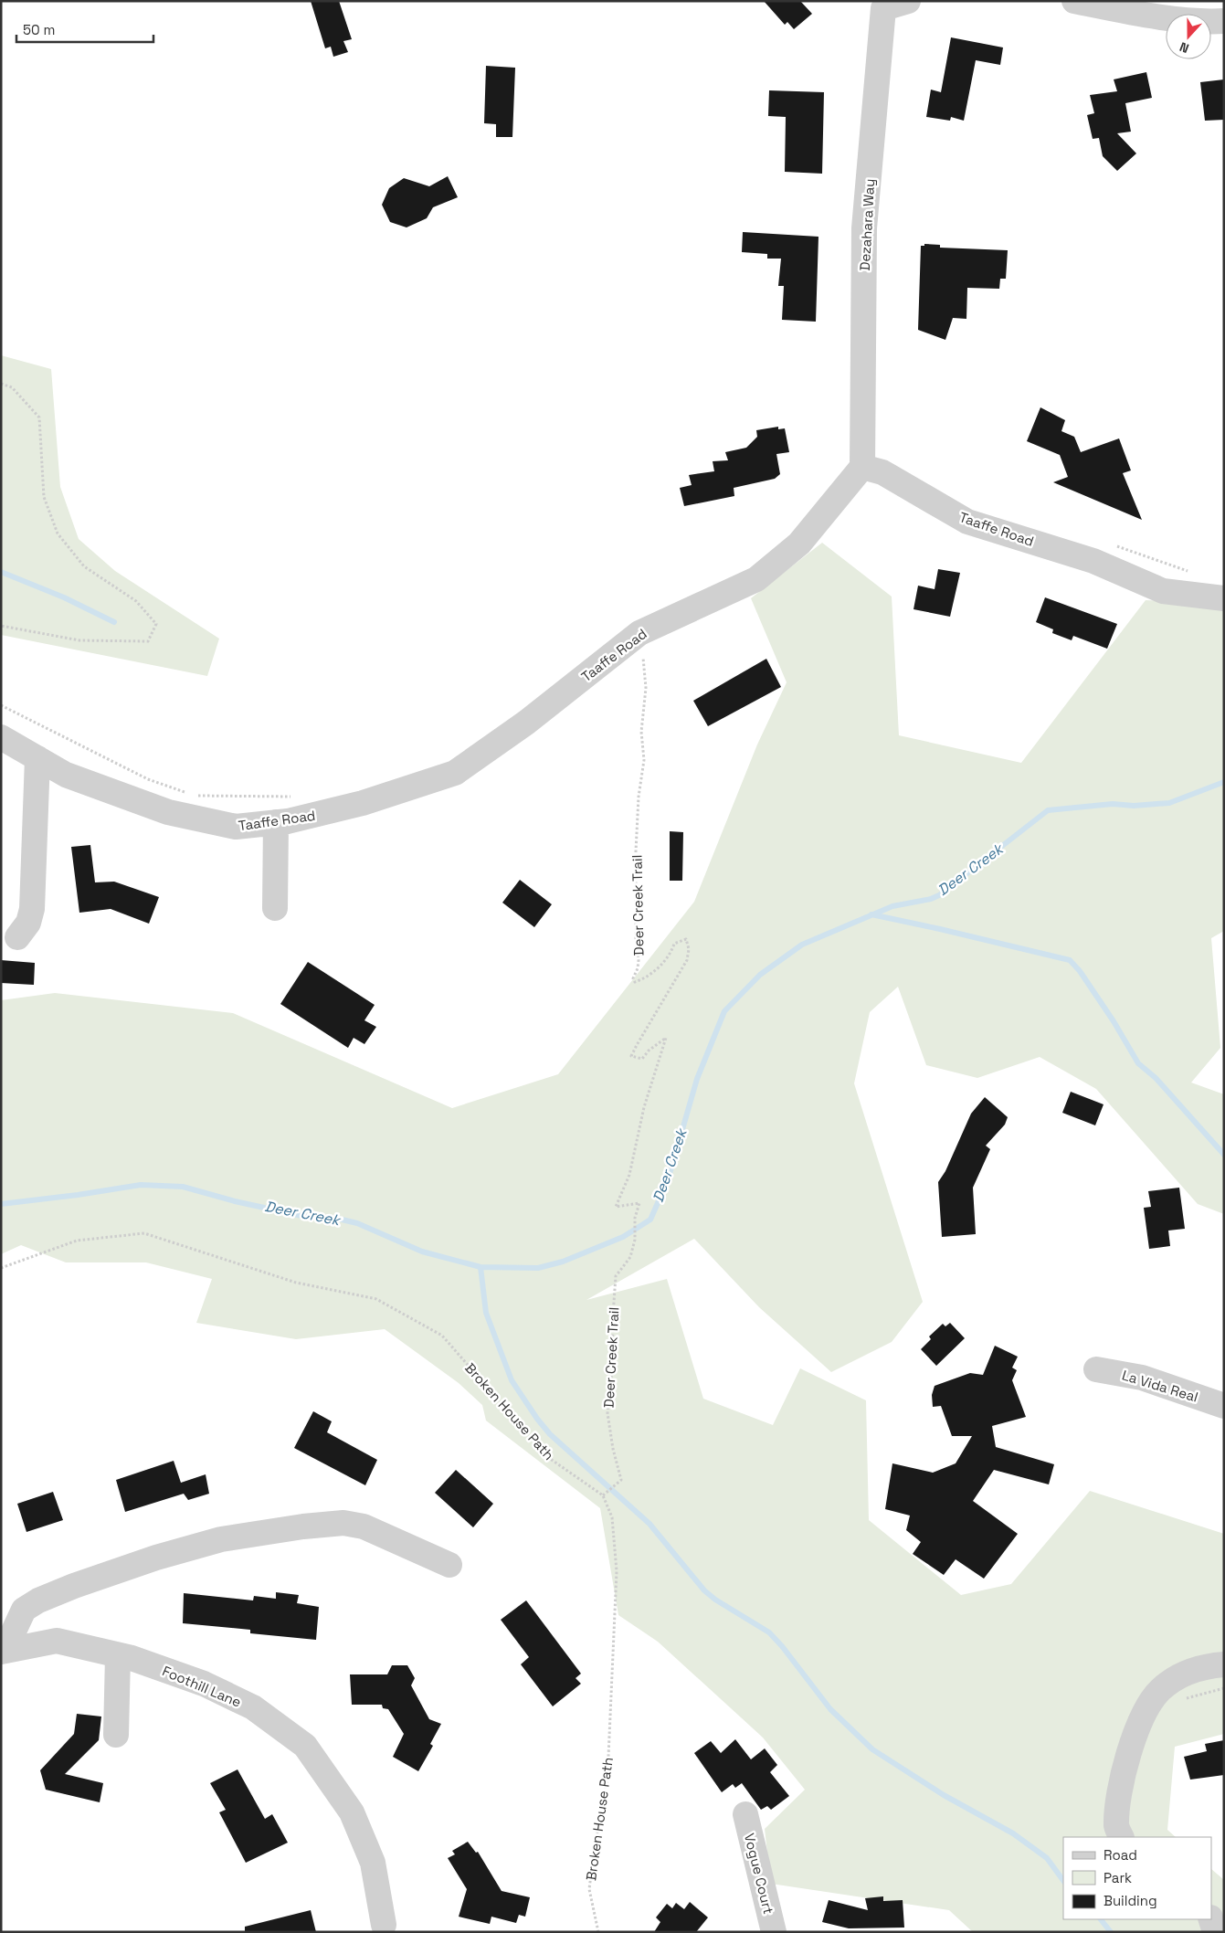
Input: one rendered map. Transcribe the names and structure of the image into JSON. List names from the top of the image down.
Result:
{
  "streets": {
    "street": [
      "Dezahara Way",
      "Taaffe Road",
      "La Vida Real",
      "Foothill Lane",
      "Vogue Court"
    ],
    "path": ["Deer Creek Trail", "Broken House Path"]
  },
  "crossings": [
    ["Dezahara Way", "Taaffe Road"],
    ["Taaffe Road", "Deer Creek Trail"],
    ["Deer Creek Trail", "Broken House Path"]
  ],
  "water": ["Deer Creek"],
  "legend": ["Road", "Park", "Building"],
  "scale_bar": "50 m",
  "north": "bottom"
}
